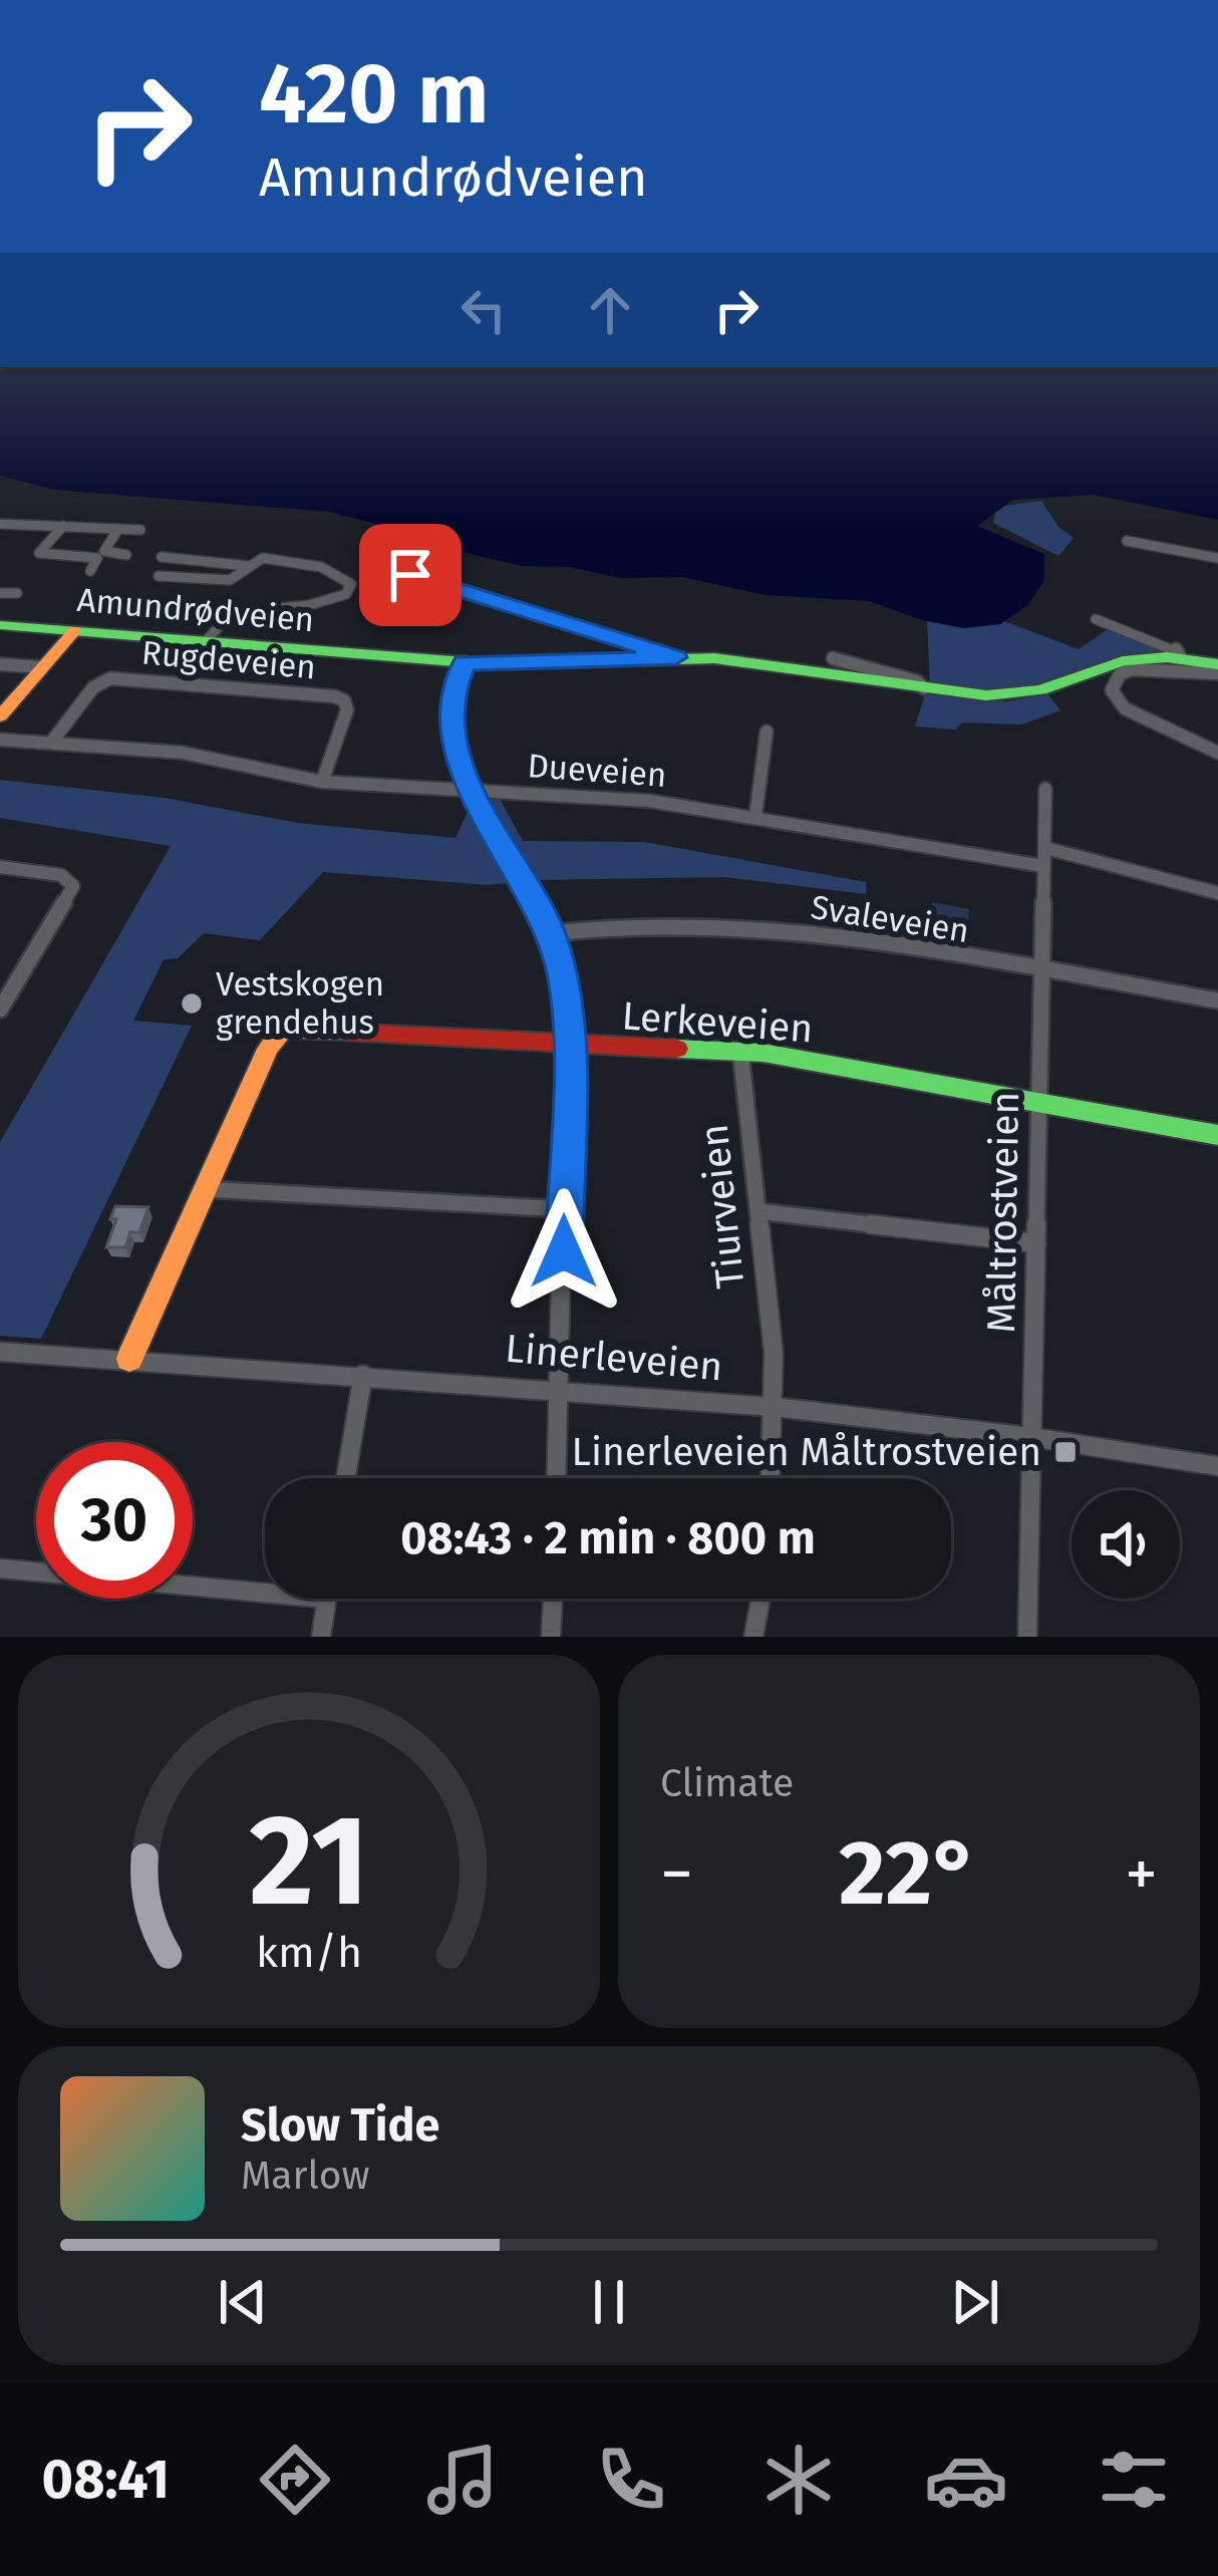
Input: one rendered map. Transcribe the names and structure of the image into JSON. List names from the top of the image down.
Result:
{
  "streets": {
    "main road": ["Amundrødveien", "Lerkeveien"],
    "street": [
      "Rugdeveien",
      "Dueveien",
      "Svaleveien",
      "Tiurveien",
      "Måltrostveien",
      "Linerleveien"
    ]
  },
  "crossings": [
    ["Rugdeveien", "Dueveien"],
    ["Dueveien", "Måltrostveien"],
    ["Svaleveien", "Måltrostveien"],
    ["Lerkeveien", "Tiurveien"],
    ["Lerkeveien", "Måltrostveien"],
    ["Lerkeveien", "Linerleveien"],
    ["Tiurveien", "Linerleveien"],
    ["Måltrostveien", "Linerleveien"]
  ],
  "places": {
    "other": ["Vestskogen grendehus"],
    "transit": ["Linerleveien Måltrostveien"]
  },
  "page": {
    "turn": ["420 m", "Amundrødveien"],
    "limit": "30",
    "trip": "08:43 · 2 min · 800 m",
    "tile": "Climate",
    "heat": ["−", "22°", "+"],
    "song": ["Slow Tide", "Marlow"],
    "tabs": "08:41",
    "gauge": ["21", "km/h"]
  }
}
